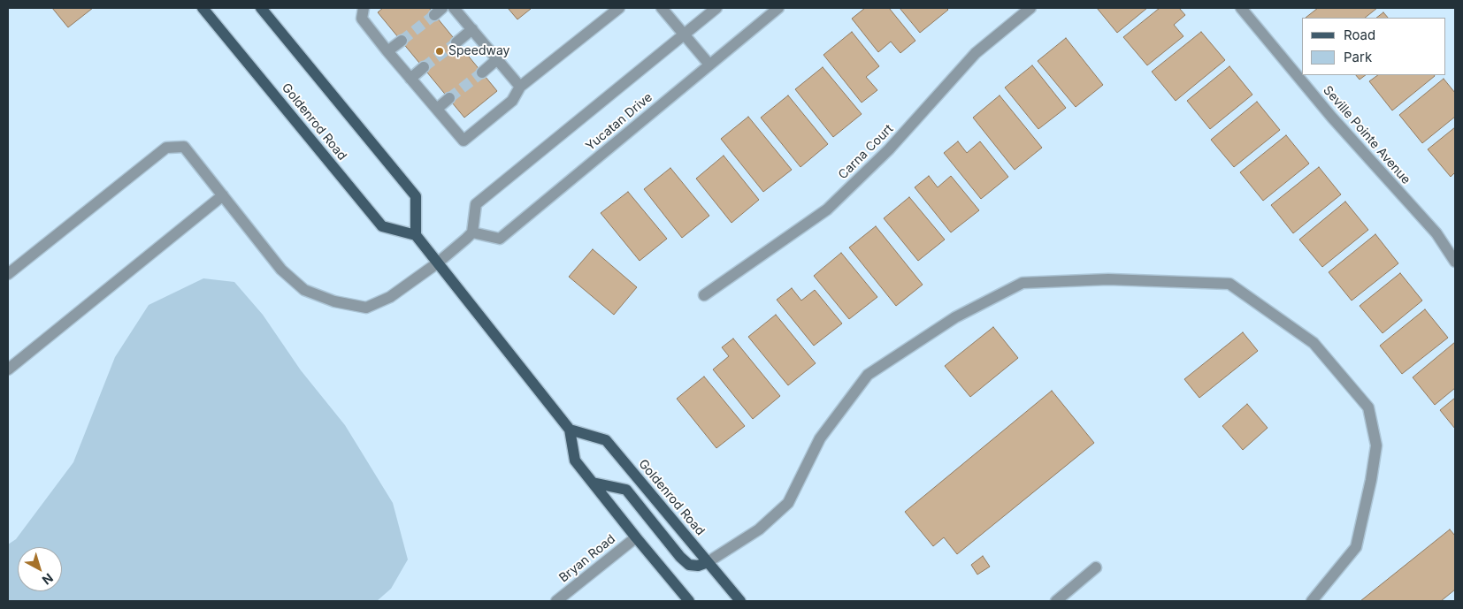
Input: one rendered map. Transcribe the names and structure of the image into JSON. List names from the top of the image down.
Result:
{
  "streets": {
    "main road": ["Goldenrod Road"],
    "street": [
      "Yucatan Drive",
      "Seville Pointe Avenue",
      "Carna Court",
      "Bryan Road"
    ]
  },
  "places": ["Speedway"],
  "legend": ["Road", "Park"],
  "north": "bottom right"
}
